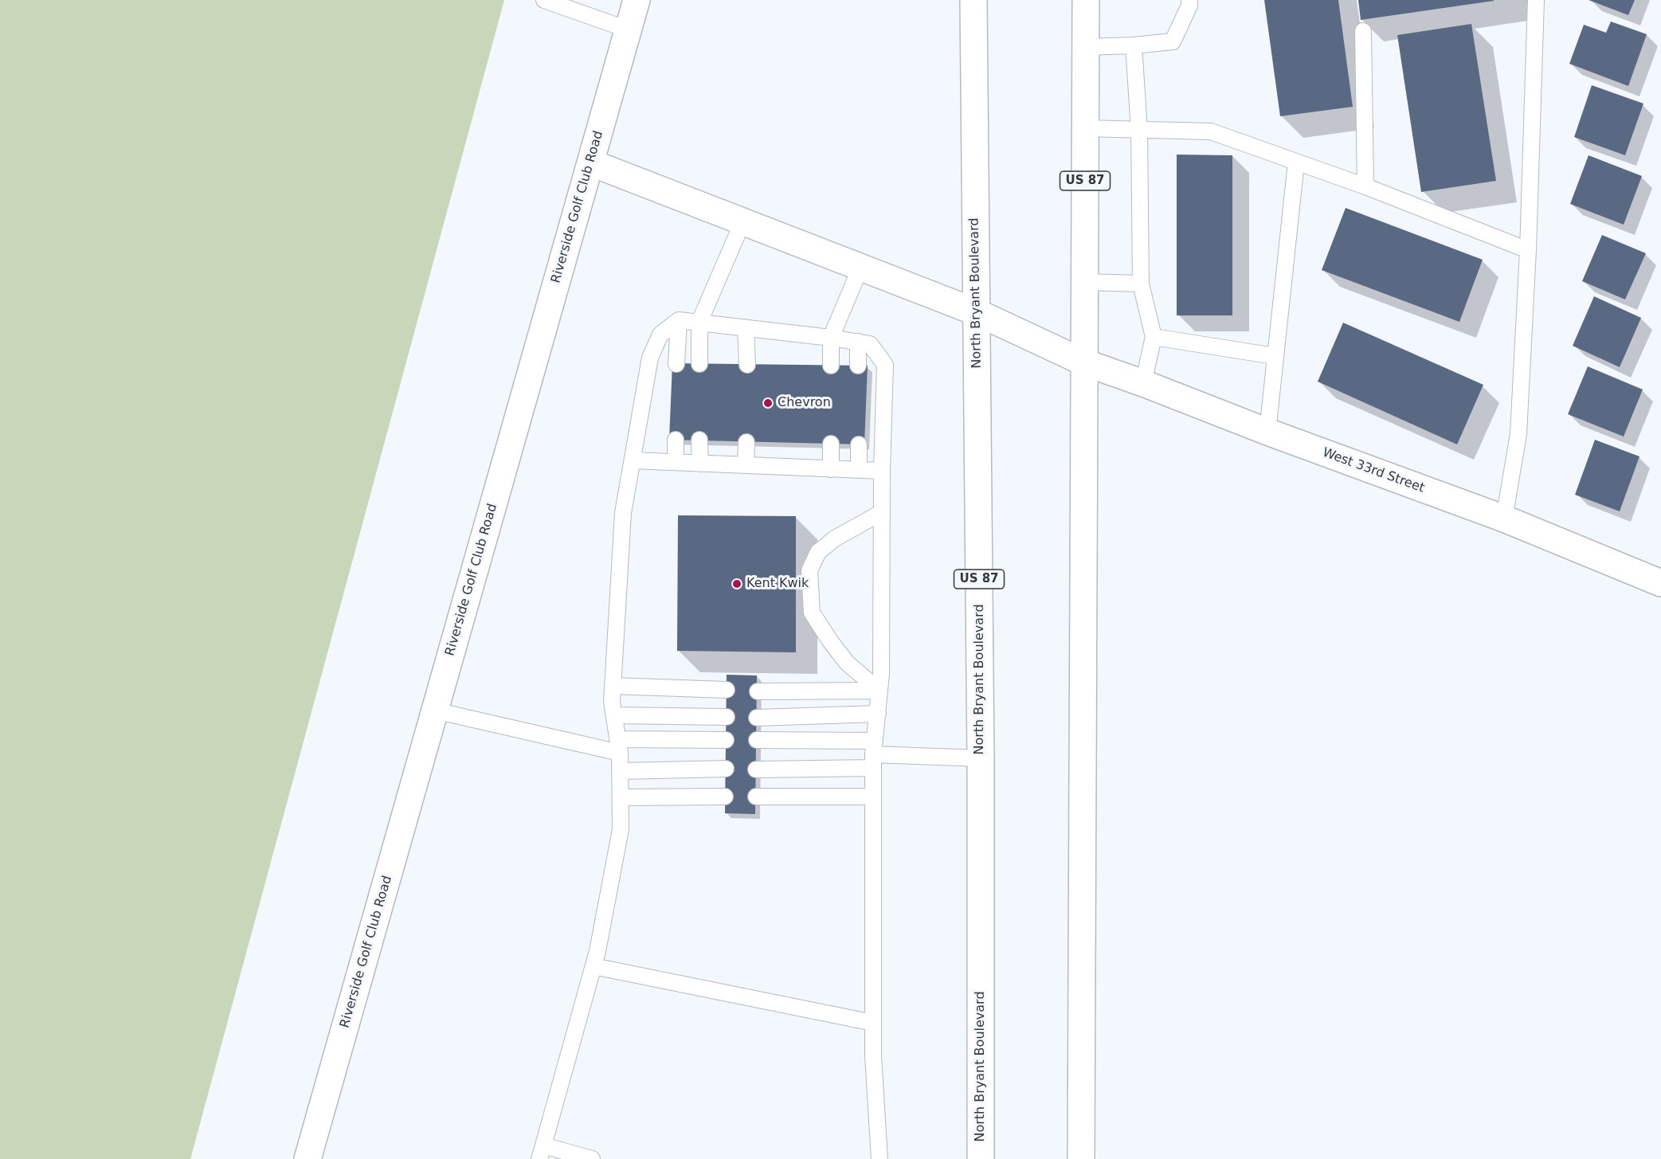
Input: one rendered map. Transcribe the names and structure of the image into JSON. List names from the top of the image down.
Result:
{
  "streets": {
    "main road": [
      "US 87",
      "Riverside Golf Club Road",
      "North Bryant Boulevard",
      "West 33rd Street"
    ]
  },
  "crossings": [
    ["US 87", "West 33rd Street"],
    ["Riverside Golf Club Road", "West 33rd Street"],
    ["North Bryant Boulevard", "West 33rd Street"]
  ],
  "places": ["Chevron", "Kent Kwik"]
}
